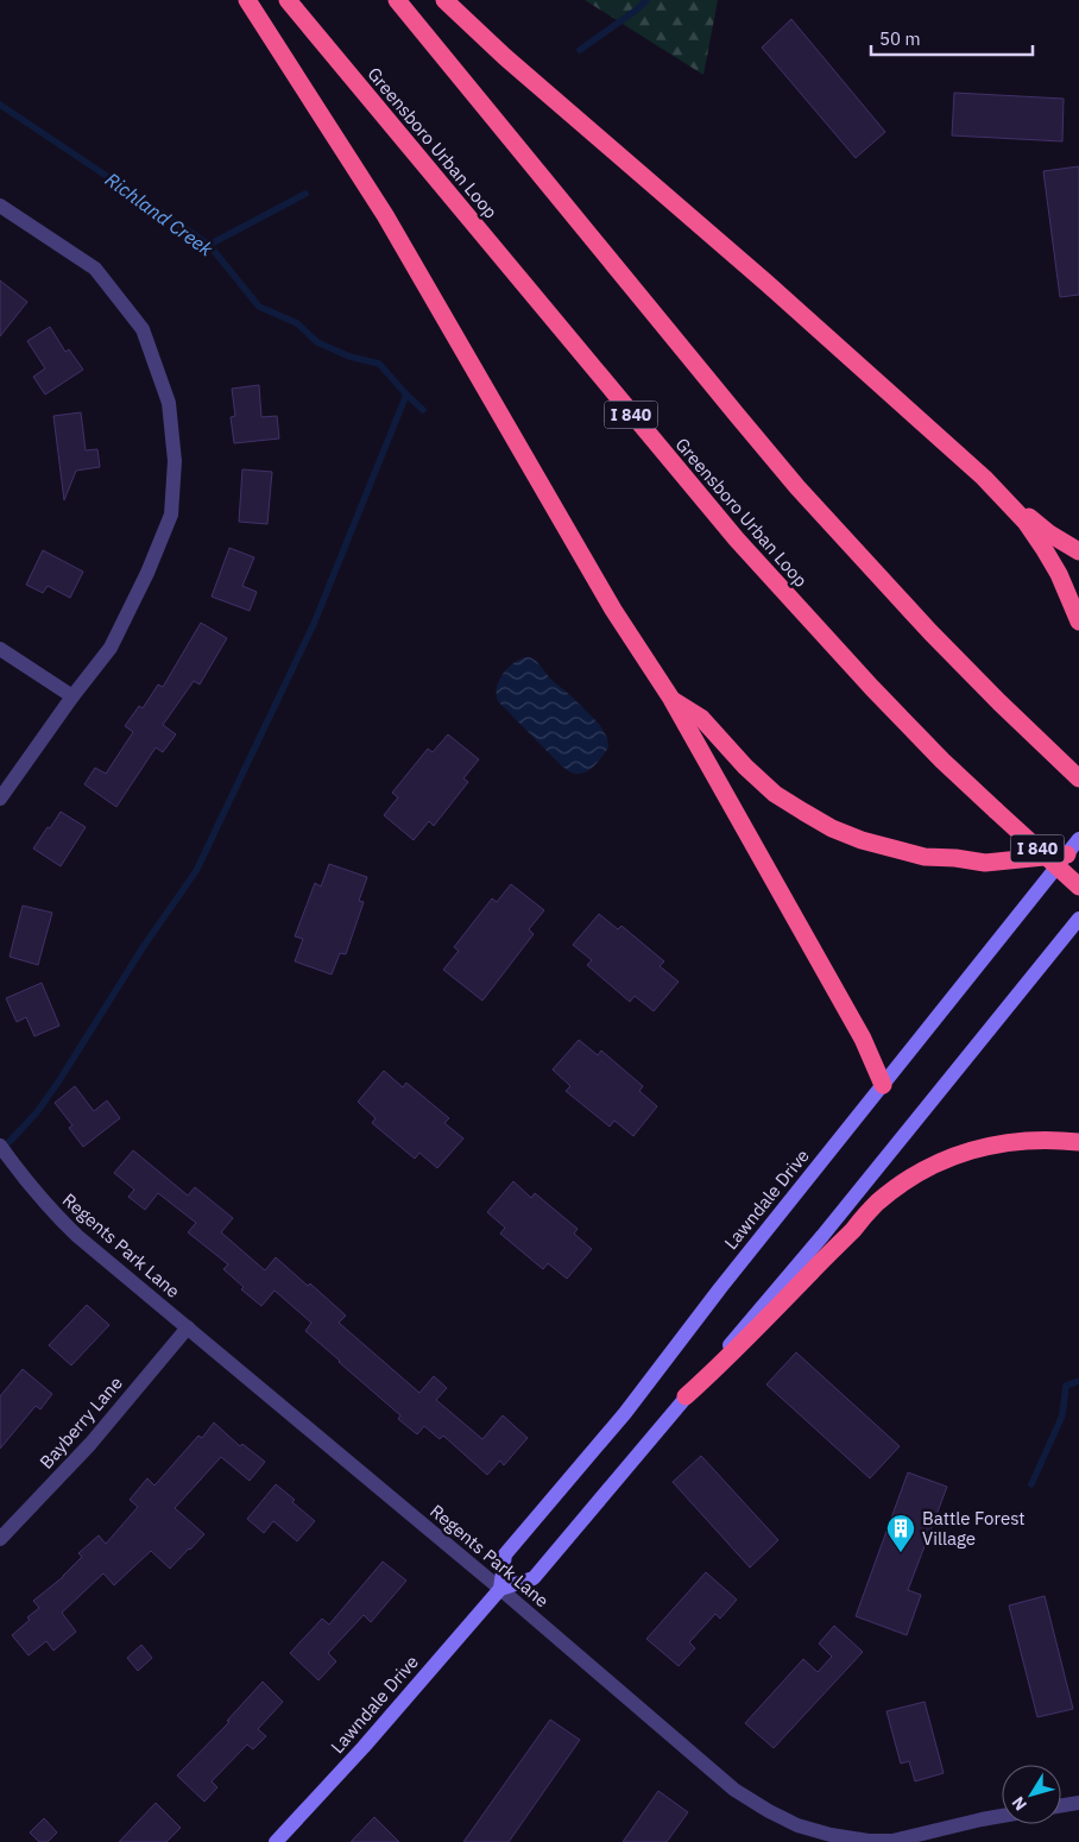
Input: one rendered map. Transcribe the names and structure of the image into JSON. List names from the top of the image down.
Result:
{
  "streets": {
    "highway": ["Greensboro Urban Loop", "I 840"],
    "main road": ["Lawndale Drive"],
    "street": ["Regents Park Lane", "Bayberry Lane"]
  },
  "crossings": [
    ["Lawndale Drive", "Regents Park Lane"],
    ["Regents Park Lane", "Bayberry Lane"]
  ],
  "water": ["Richland Creek"],
  "places": {
    "building": ["Battle Forest Village"]
  },
  "scale_bar": "50 m",
  "north": "bottom left"
}
